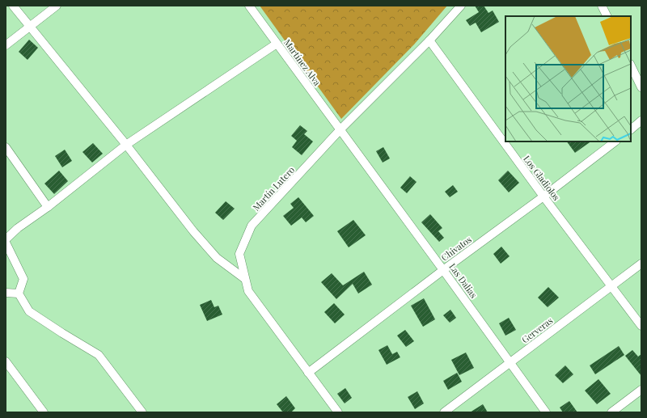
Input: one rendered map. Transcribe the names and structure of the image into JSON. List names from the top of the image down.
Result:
{
  "streets": {
    "street": [
      "Martínez Alva",
      "Los Gladiolos",
      "Martín Lutero",
      "Chivatos",
      "Las Dalias",
      "Gerveras"
    ]
  },
  "crossings": [
    ["Martínez Alva", "Martín Lutero"],
    ["Martínez Alva", "Las Dalias"],
    ["Los Gladiolos", "Martín Lutero"],
    ["Los Gladiolos", "Chivatos"],
    ["Los Gladiolos", "Gerveras"],
    ["Martín Lutero", "Chivatos"],
    ["Martín Lutero", "Las Dalias"],
    ["Chivatos", "Las Dalias"],
    ["Las Dalias", "Gerveras"]
  ]
}
